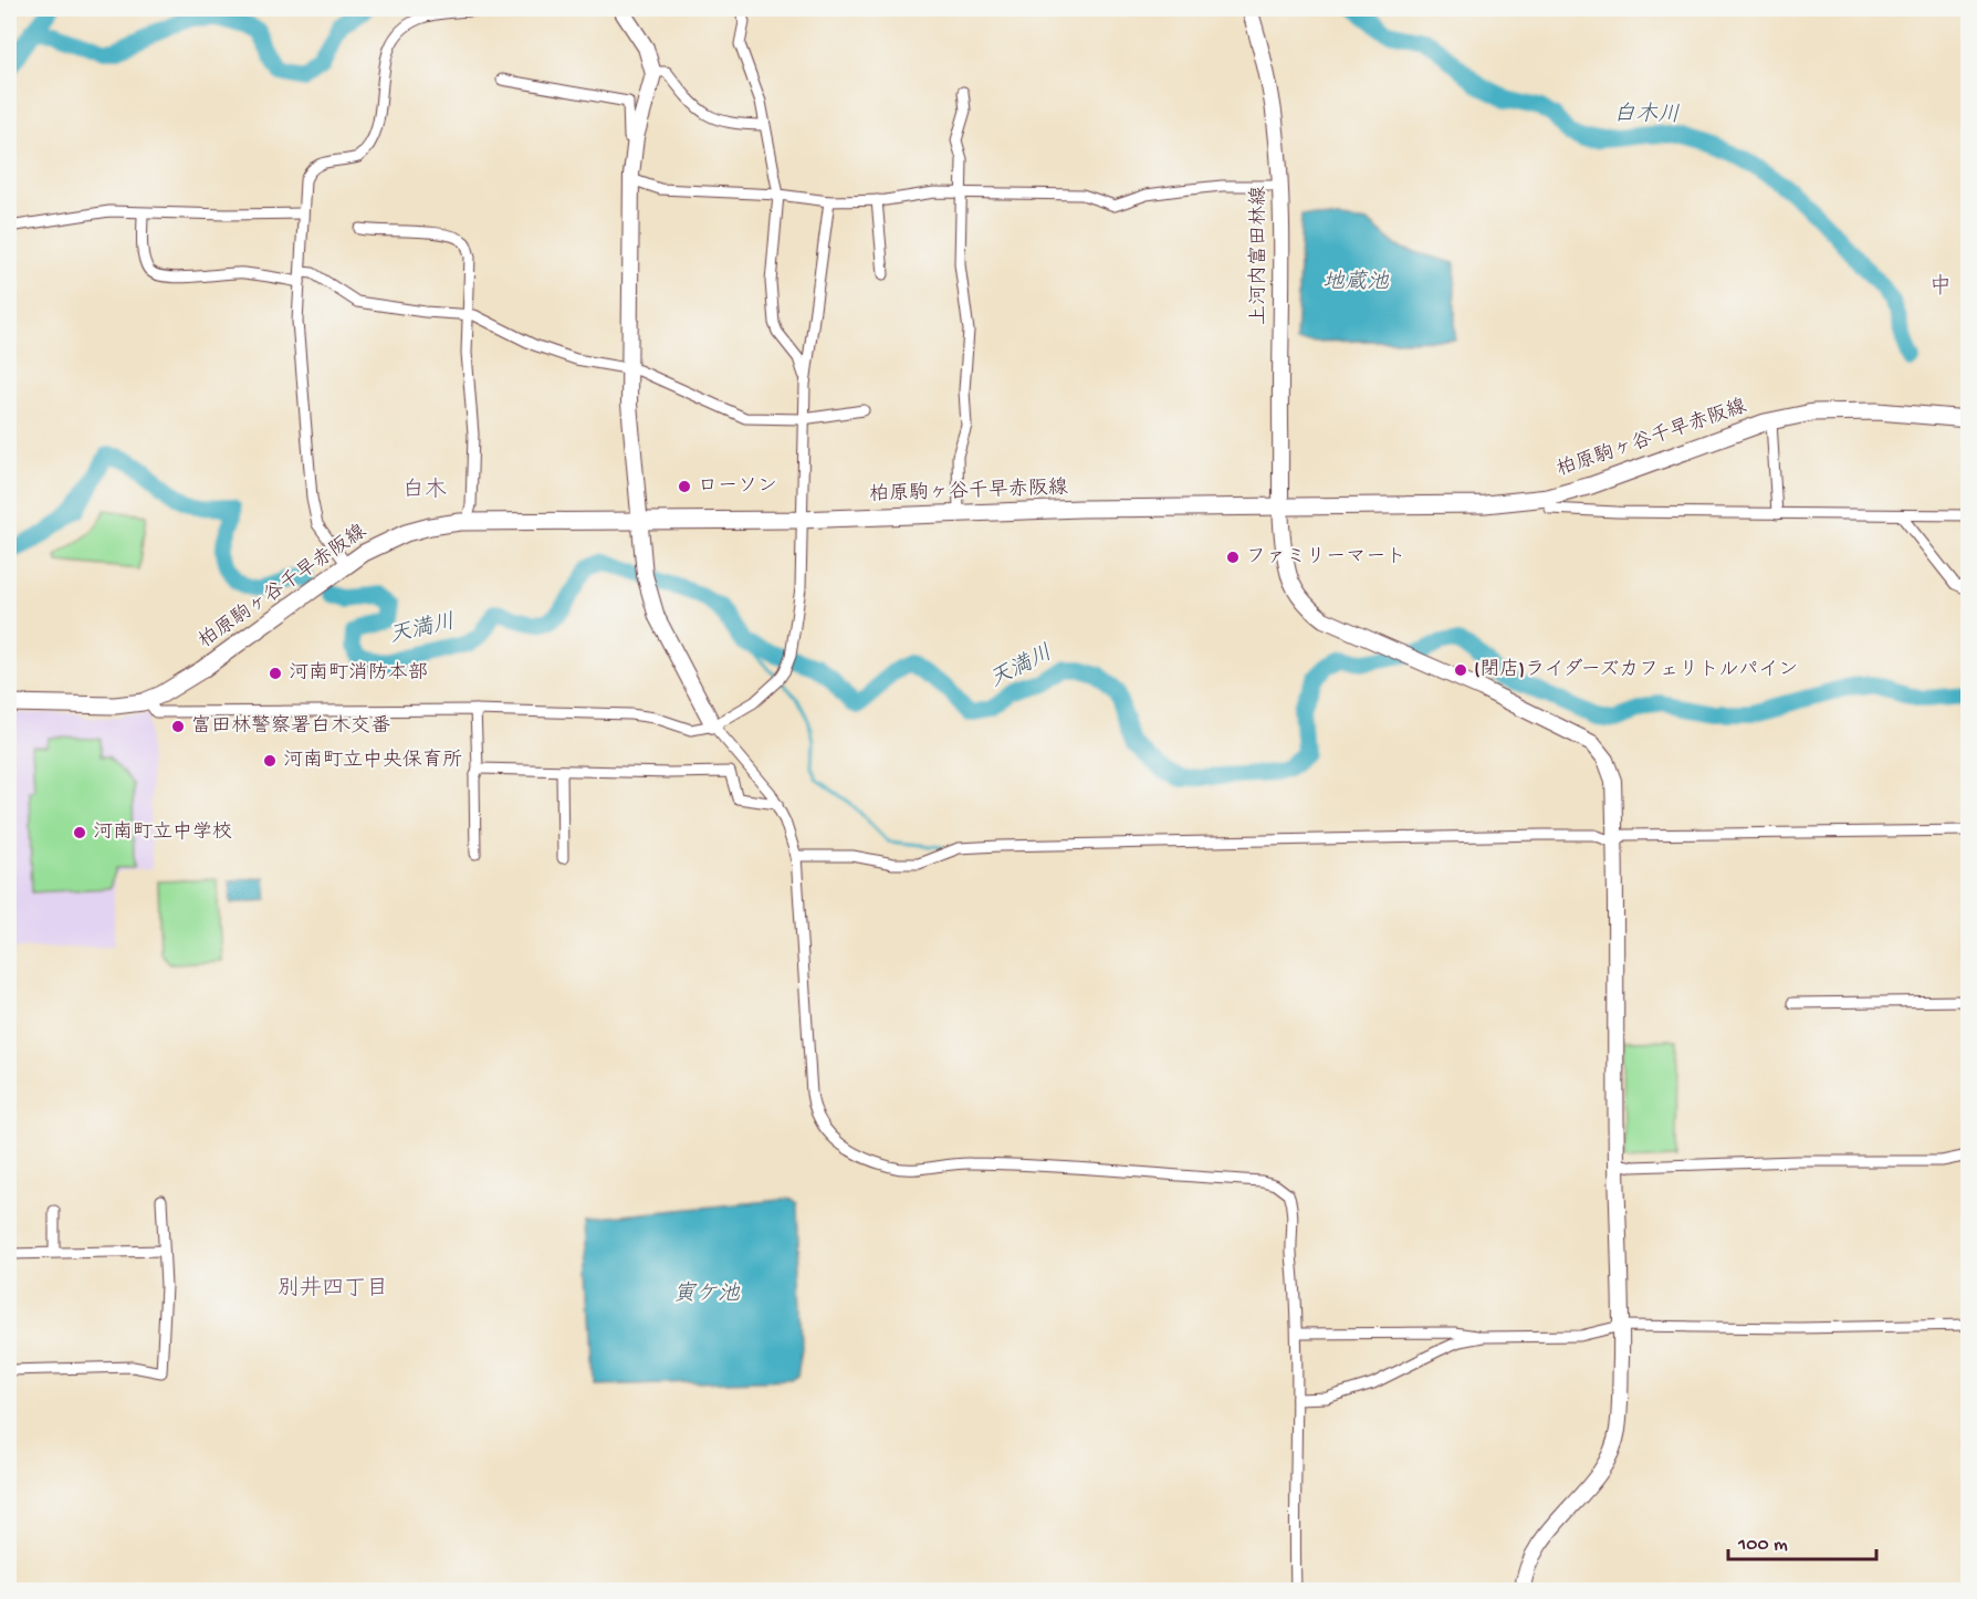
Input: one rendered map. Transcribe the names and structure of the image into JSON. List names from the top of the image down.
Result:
{
  "streets": {
    "main road": ["柏原駒ヶ谷千早赤阪線"],
    "street": ["上河内富田林線"]
  },
  "crossings": [
    ["上河内富田林線", "柏原駒ヶ谷千早赤阪線"]
  ],
  "districts": ["中", "白木", "別井四丁目"],
  "water": [
    "白木川",
    "地蔵池",
    "天満川",
    "寅ケ池"
  ],
  "places": [
    "ローソン",
    "ファミリーマート",
    "(閉店)ライダーズカフェリトルパイン",
    "河南町消防本部",
    "富田林警察署白木交番",
    "河南町立中央保育所",
    "河南町立中学校"
  ],
  "scale_bar": "100 m"
}
